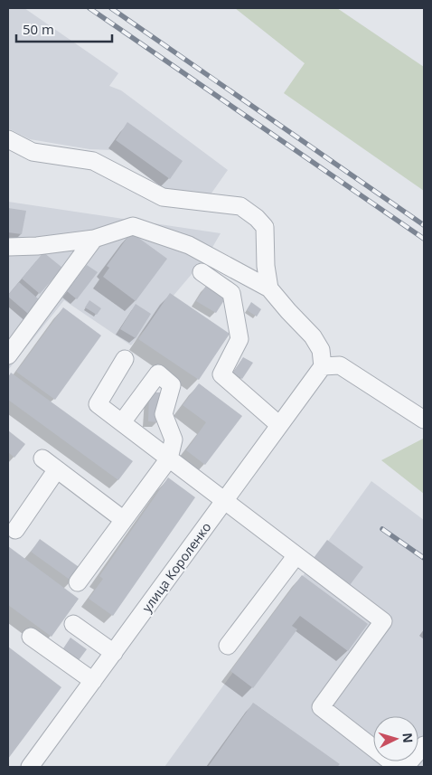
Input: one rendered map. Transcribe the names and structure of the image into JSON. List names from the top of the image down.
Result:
{
  "streets": {
    "street": ["улица Короленко"]
  },
  "scale_bar": "50 m",
  "north": "right"
}
